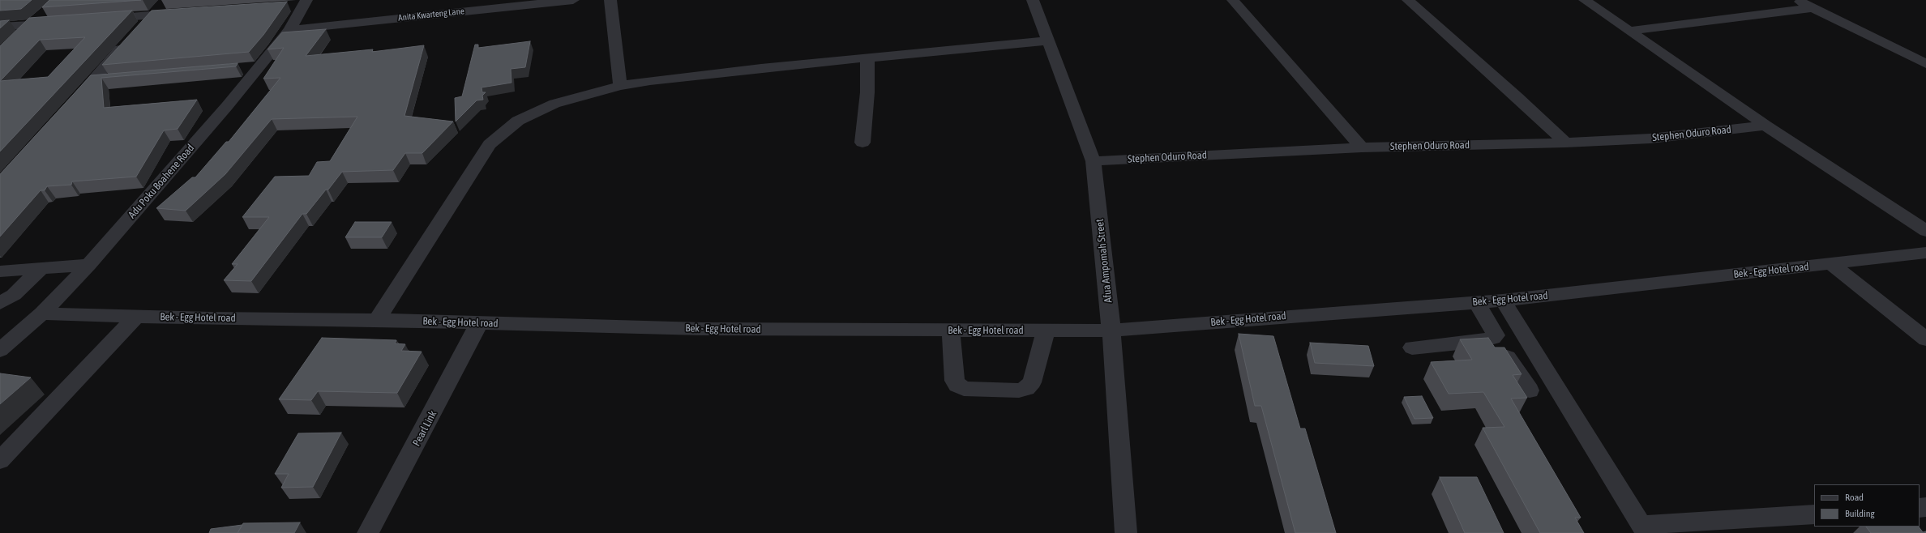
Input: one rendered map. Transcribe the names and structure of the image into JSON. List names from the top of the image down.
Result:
{
  "streets": {
    "street": [
      "Anita Kwarteng Lane",
      "Stephen Oduro Road",
      "Adu Poku Boahene Road",
      "Afua Ampomah Street",
      "Bek - Egg Hotel road",
      "Pearl Link"
    ]
  },
  "crossings": [
    ["Anita Kwarteng Lane", "Adu Poku Boahene Road"],
    ["Stephen Oduro Road", "Afua Ampomah Street"],
    ["Adu Poku Boahene Road", "Bek - Egg Hotel road"],
    ["Afua Ampomah Street", "Bek - Egg Hotel road"],
    ["Bek - Egg Hotel road", "Pearl Link"]
  ],
  "legend": ["Road", "Building"]
}
